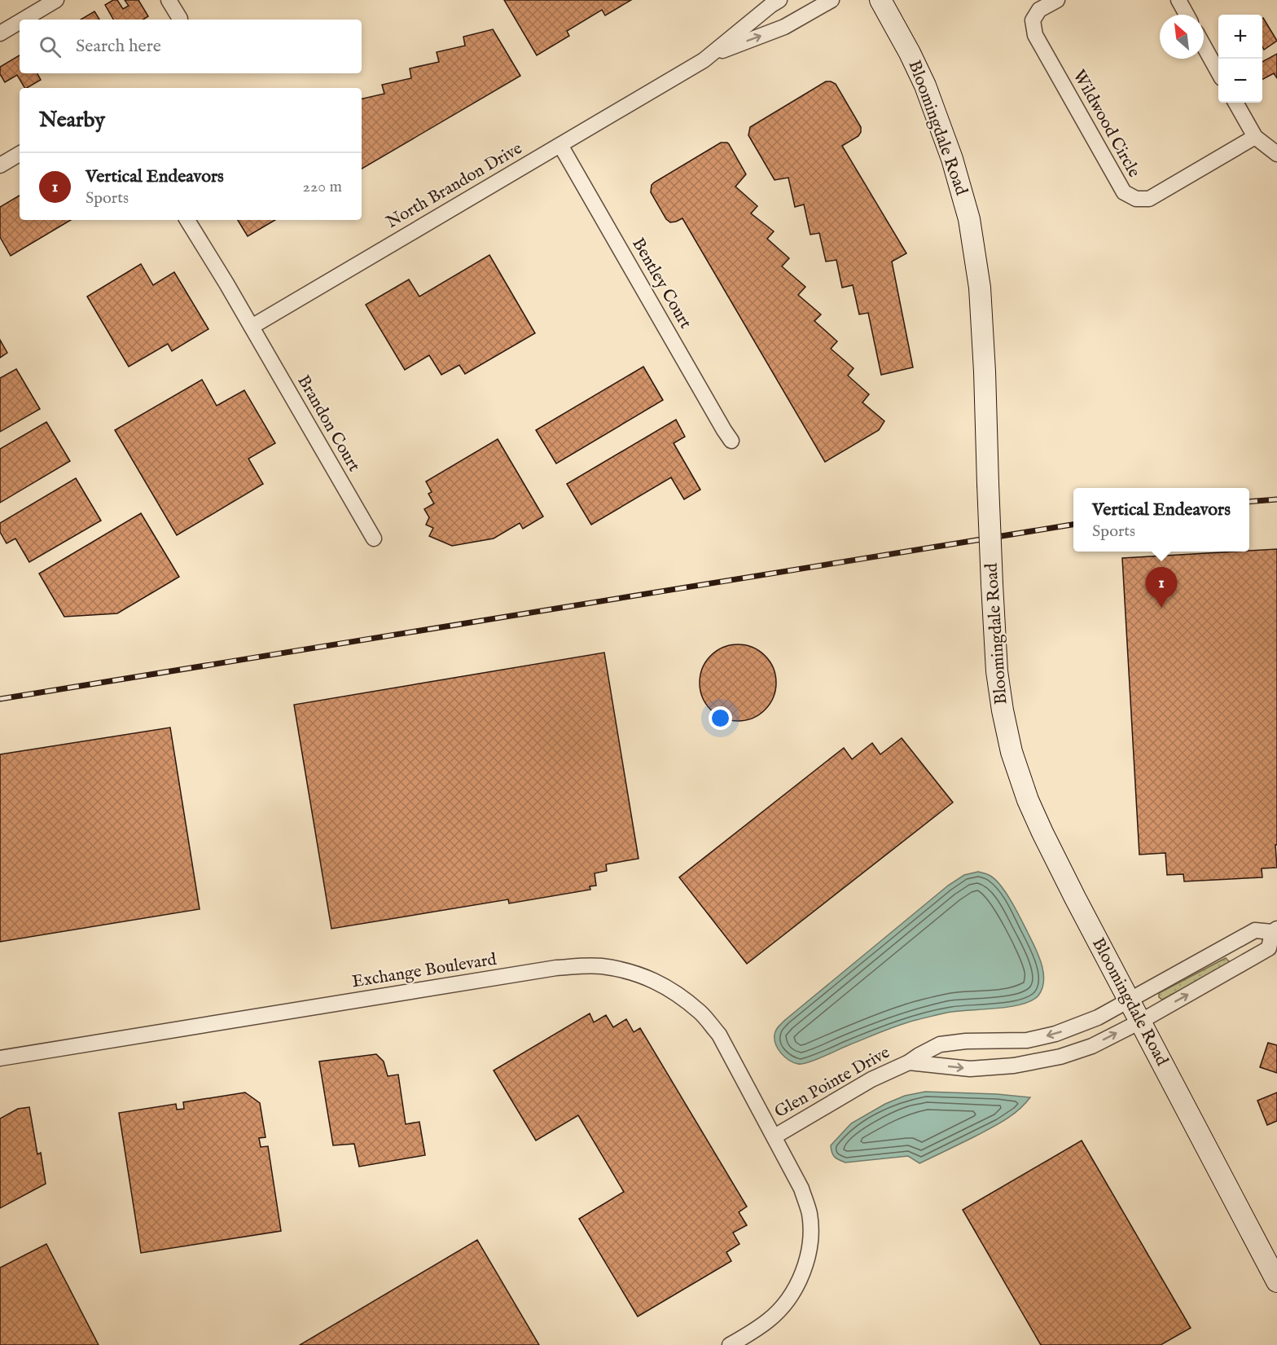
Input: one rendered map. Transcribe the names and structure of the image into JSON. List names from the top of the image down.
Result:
{
  "streets": {
    "main road": ["Bloomingdale Road"],
    "street": [
      "Wildwood Circle",
      "North Brandon Drive",
      "Bentley Court",
      "Brandon Court",
      "Exchange Boulevard",
      "Glen Pointe Drive"
    ]
  },
  "crossings": [
    ["Bloomingdale Road", "Glen Pointe Drive"],
    ["North Brandon Drive", "Bentley Court"],
    ["North Brandon Drive", "Brandon Court"],
    ["Exchange Boulevard", "Glen Pointe Drive"]
  ],
  "north": "top left",
  "page": {
    "map_buttons": ["+", "−"],
    "search": "Search here",
    "heading": "Nearby",
    "list": [
      {
        "mark": "1",
        "name": "Vertical Endeavors",
        "note": "Sports",
        "value": "220 m"
      }
    ],
    "popup": ["Vertical Endeavors", "Sports"],
    "pins": "1"
  }
}
